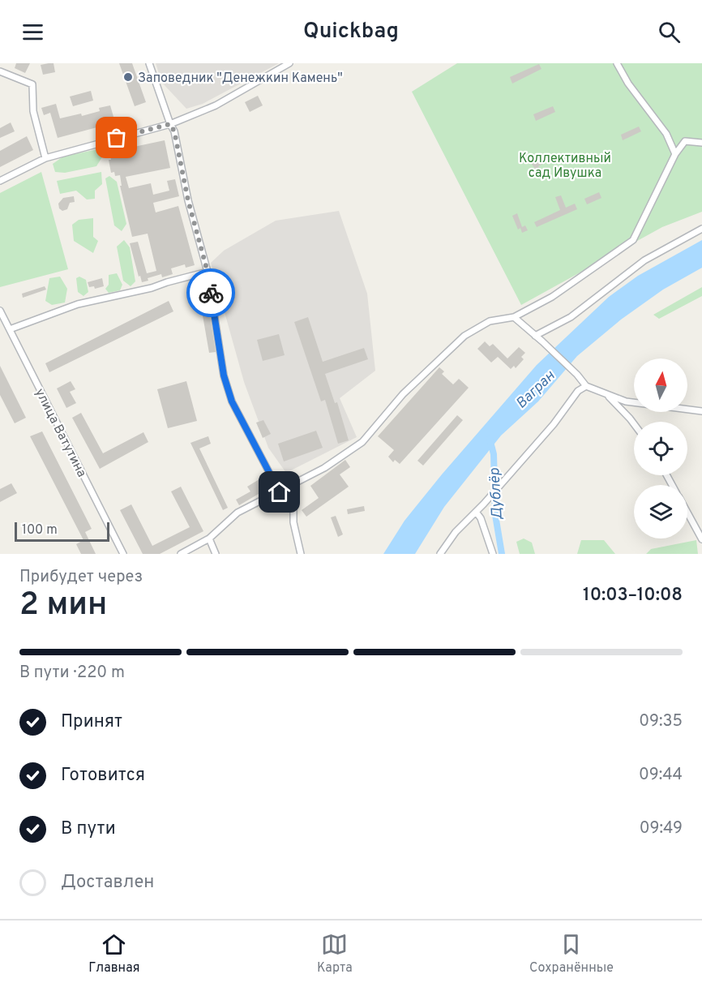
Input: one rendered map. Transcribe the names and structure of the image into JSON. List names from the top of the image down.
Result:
{
  "streets": {
    "street": ["улица Ватутина"]
  },
  "water": ["Вагран", "Дублёр"],
  "parks": ["Коллективный сад Ивушка"],
  "places": ["Заповедник \"Денежкин Камень\""],
  "scale_bar": "100 m",
  "north": "top",
  "page": {
    "header": "Quickbag",
    "scale": "100 m",
    "heading": ["2 мин", "Прибудет через", "10:03–10:08"],
    "bar": "В пути · 220 m",
    "list": [
      ["Принят", "09:35"],
      ["Готовится", "09:44"],
      ["В пути", "09:49"],
      "Доставлен"
    ],
    "tabs": ["Главная", "Карта", "Сохранённые"]
  }
}
